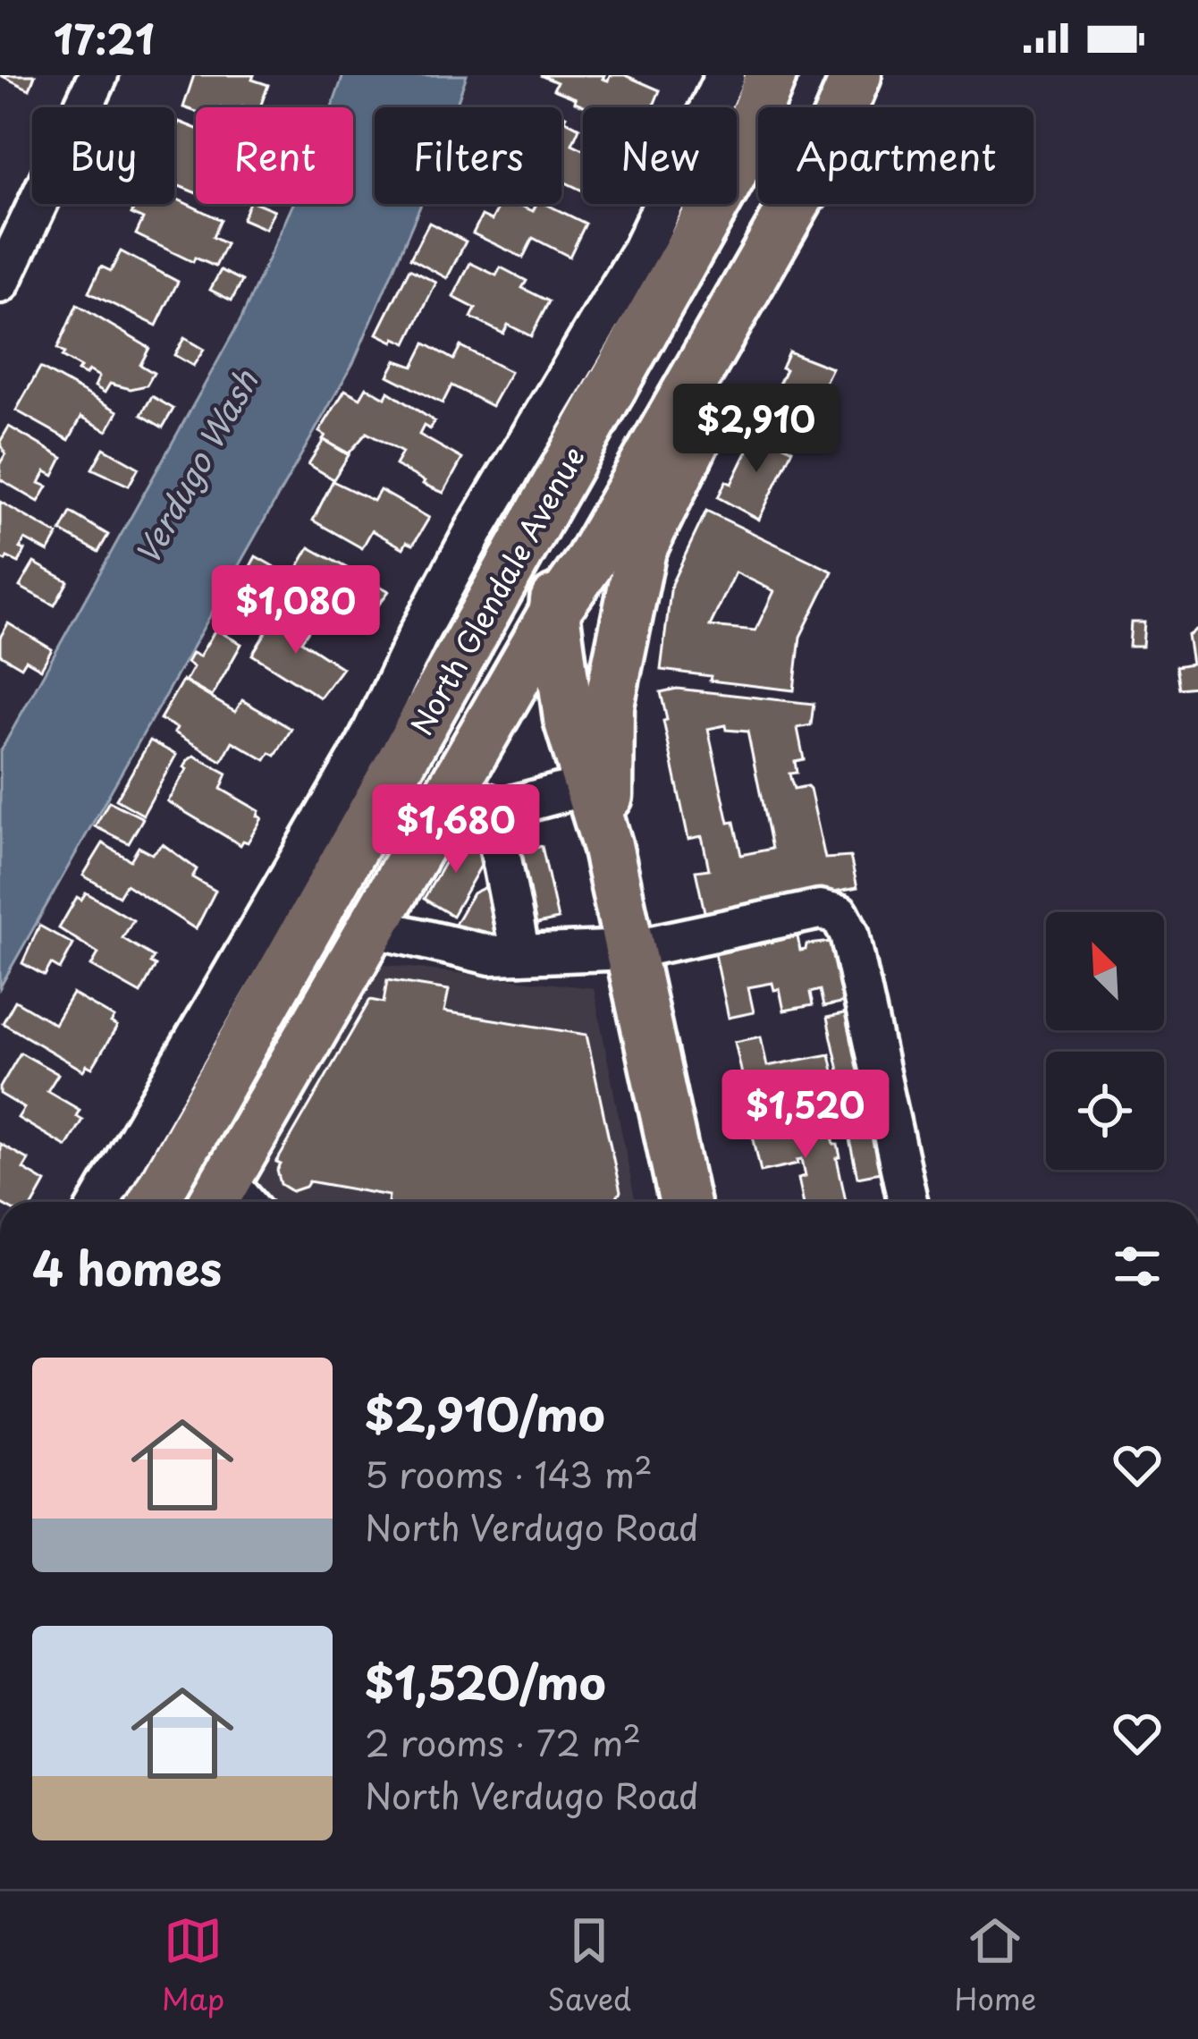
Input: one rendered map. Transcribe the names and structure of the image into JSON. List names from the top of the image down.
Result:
{
  "streets": {
    "main road": ["North Glendale Avenue"]
  },
  "water": ["Verdugo Wash"],
  "north": "top left",
  "page": {
    "status": "17:21",
    "chip": [
      "Buy",
      "Rent",
      "Filters",
      "New",
      "Apartment"
    ],
    "price": [
      "$2,910",
      "$1,080",
      "$1,680",
      "$1,520"
    ],
    "heading": "4 homes",
    "list": [
      {
        "name": "$2,910/mo",
        "note": "5 rooms · 143 m² · North Verdugo Road"
      },
      {
        "name": "$1,520/mo",
        "note": "2 rooms · 72 m² · North Verdugo Road"
      }
    ],
    "tabs": ["Map", "Saved", "Home"]
  }
}
